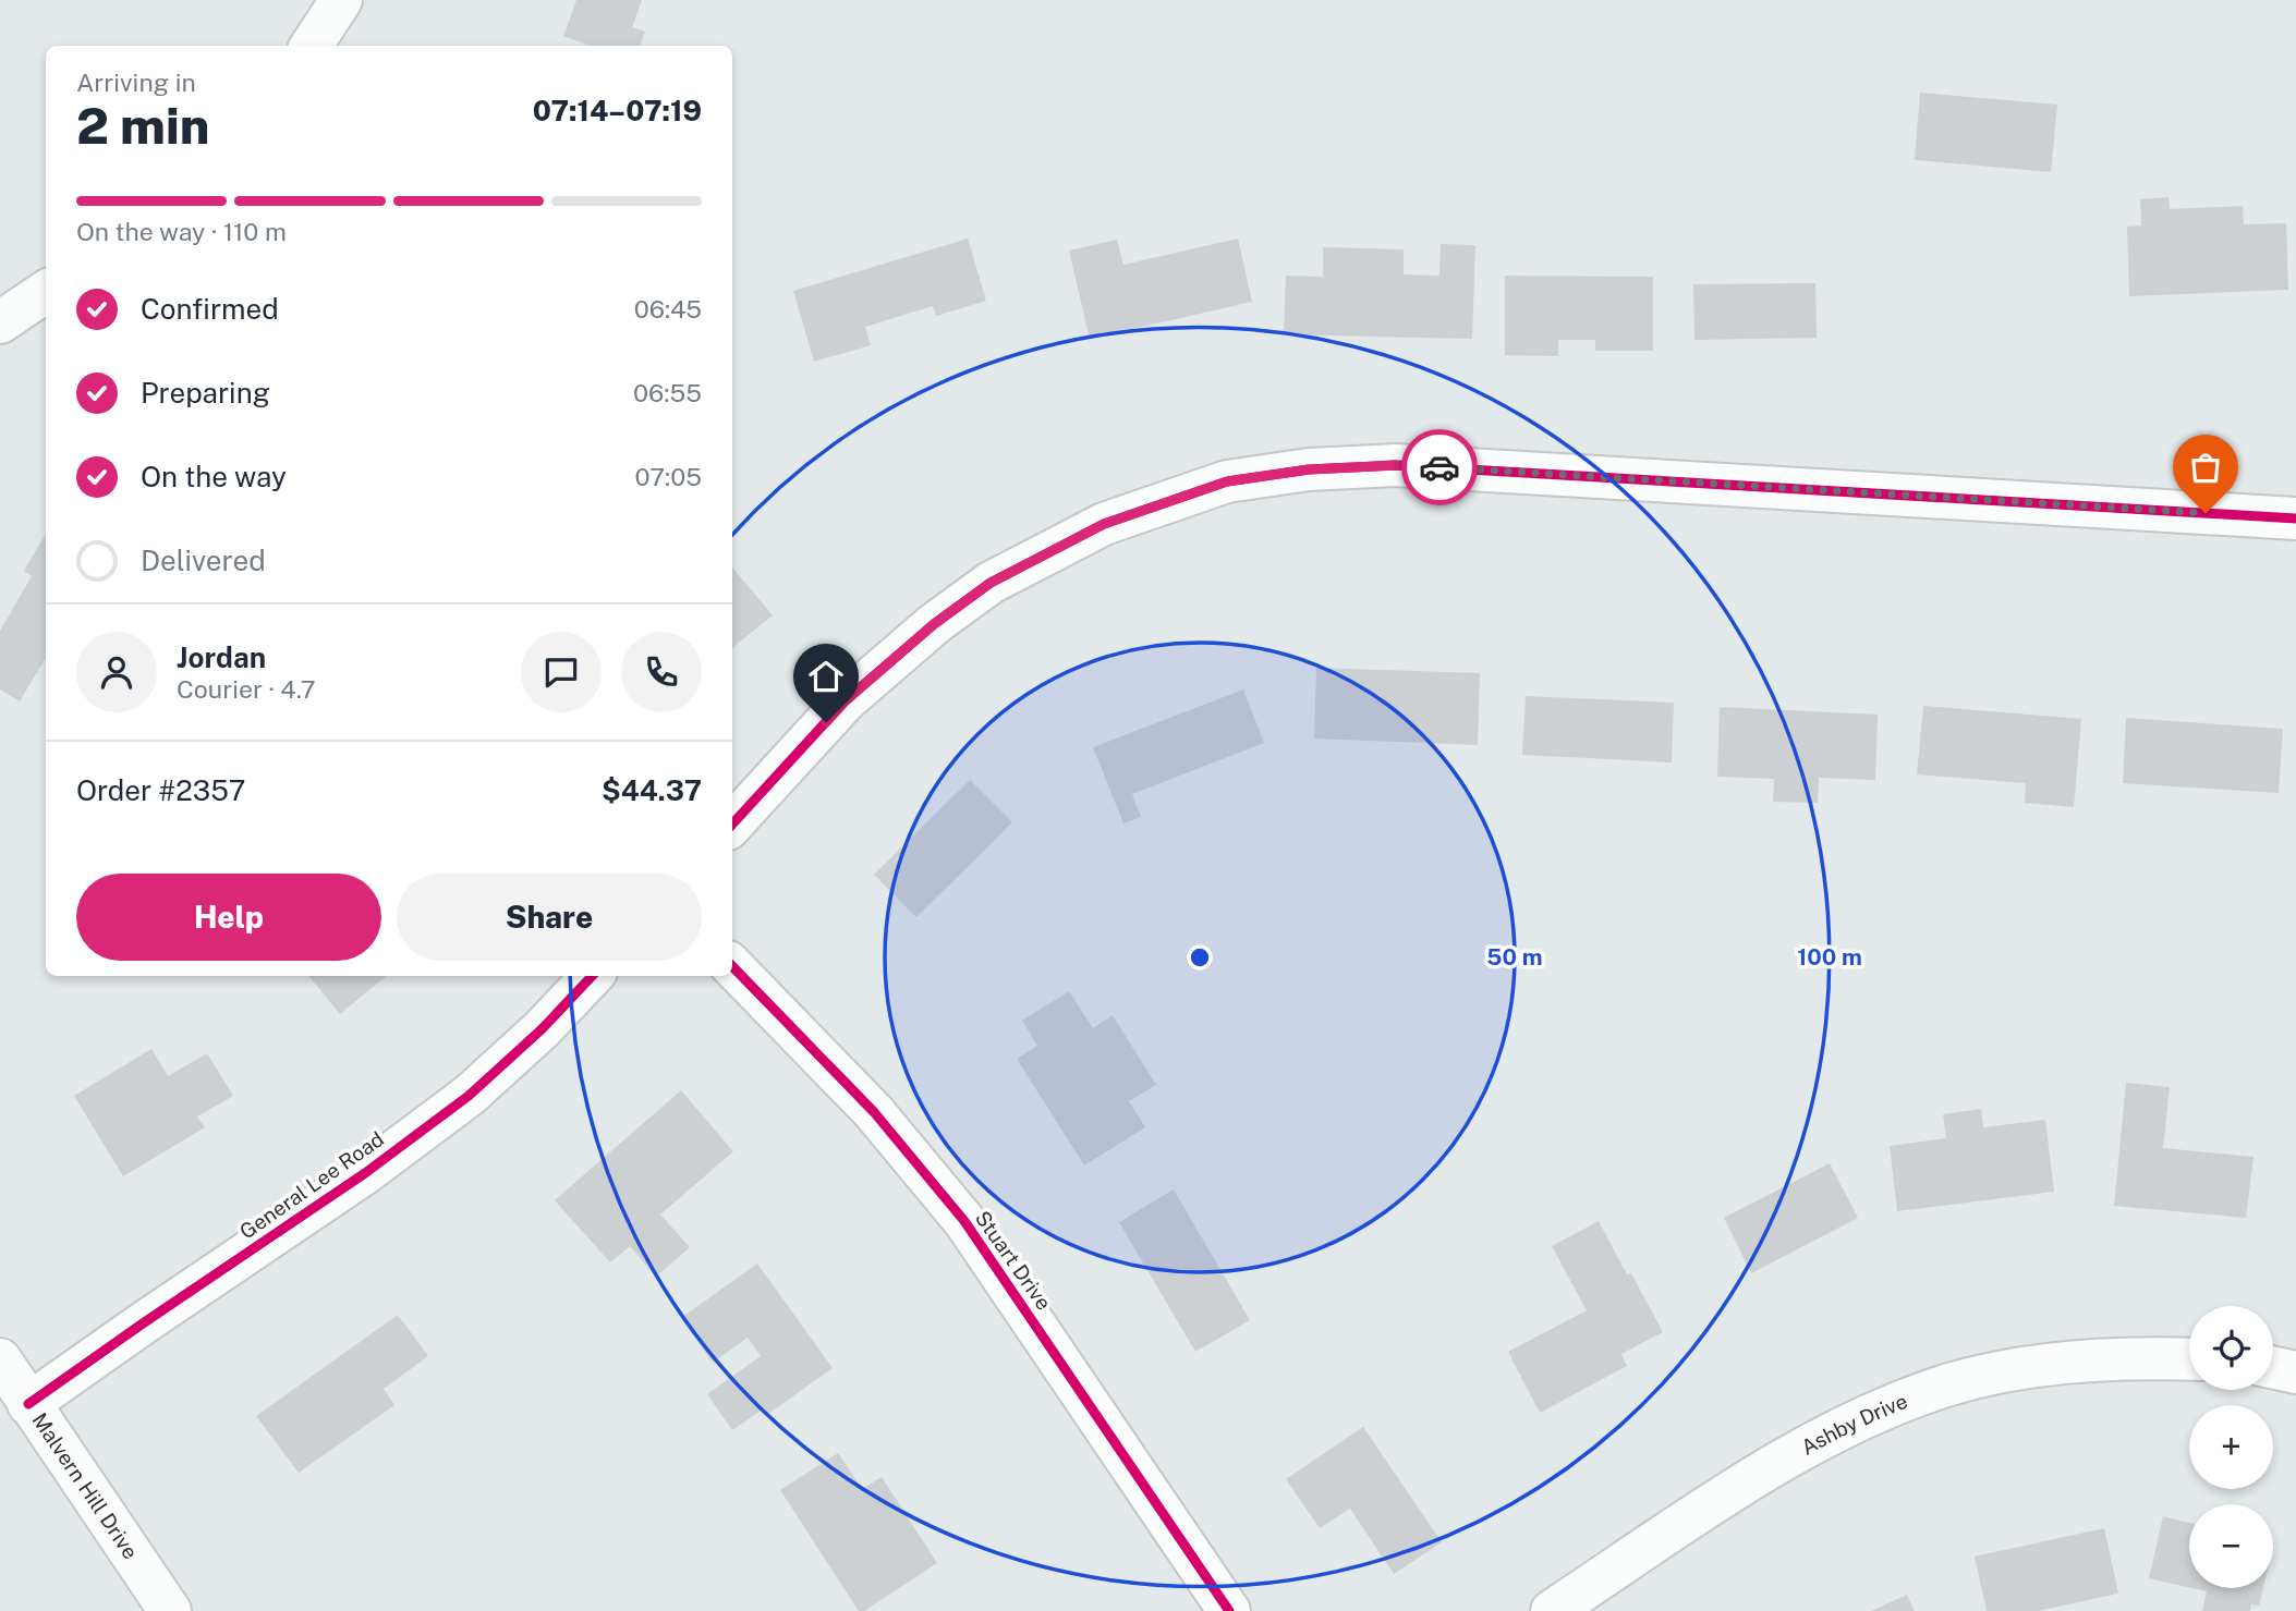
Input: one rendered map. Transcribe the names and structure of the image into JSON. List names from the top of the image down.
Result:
{
  "streets": {
    "street": [
      "General Lee Road",
      "Stuart Drive",
      "Ashby Drive",
      "Malvern Hill Drive"
    ]
  },
  "crossings": [
    ["General Lee Road", "Malvern Hill Drive"]
  ],
  "page": {
    "heading": ["2 min", "Arriving in", "07:14–07:19"],
    "panel": [
      "Jordan",
      "Courier · 4.7",
      "Order #2357",
      "$44.37"
    ],
    "bar": "On the way · 110 m",
    "list": [
      ["Confirmed", "06:45"],
      ["Preparing", "06:55"],
      ["On the way", "07:05"],
      "Delivered"
    ],
    "buttons": ["Help", "Share"],
    "map_buttons": ["+", "−"]
  },
  "rings": ["50 m", "100 m"]
}
